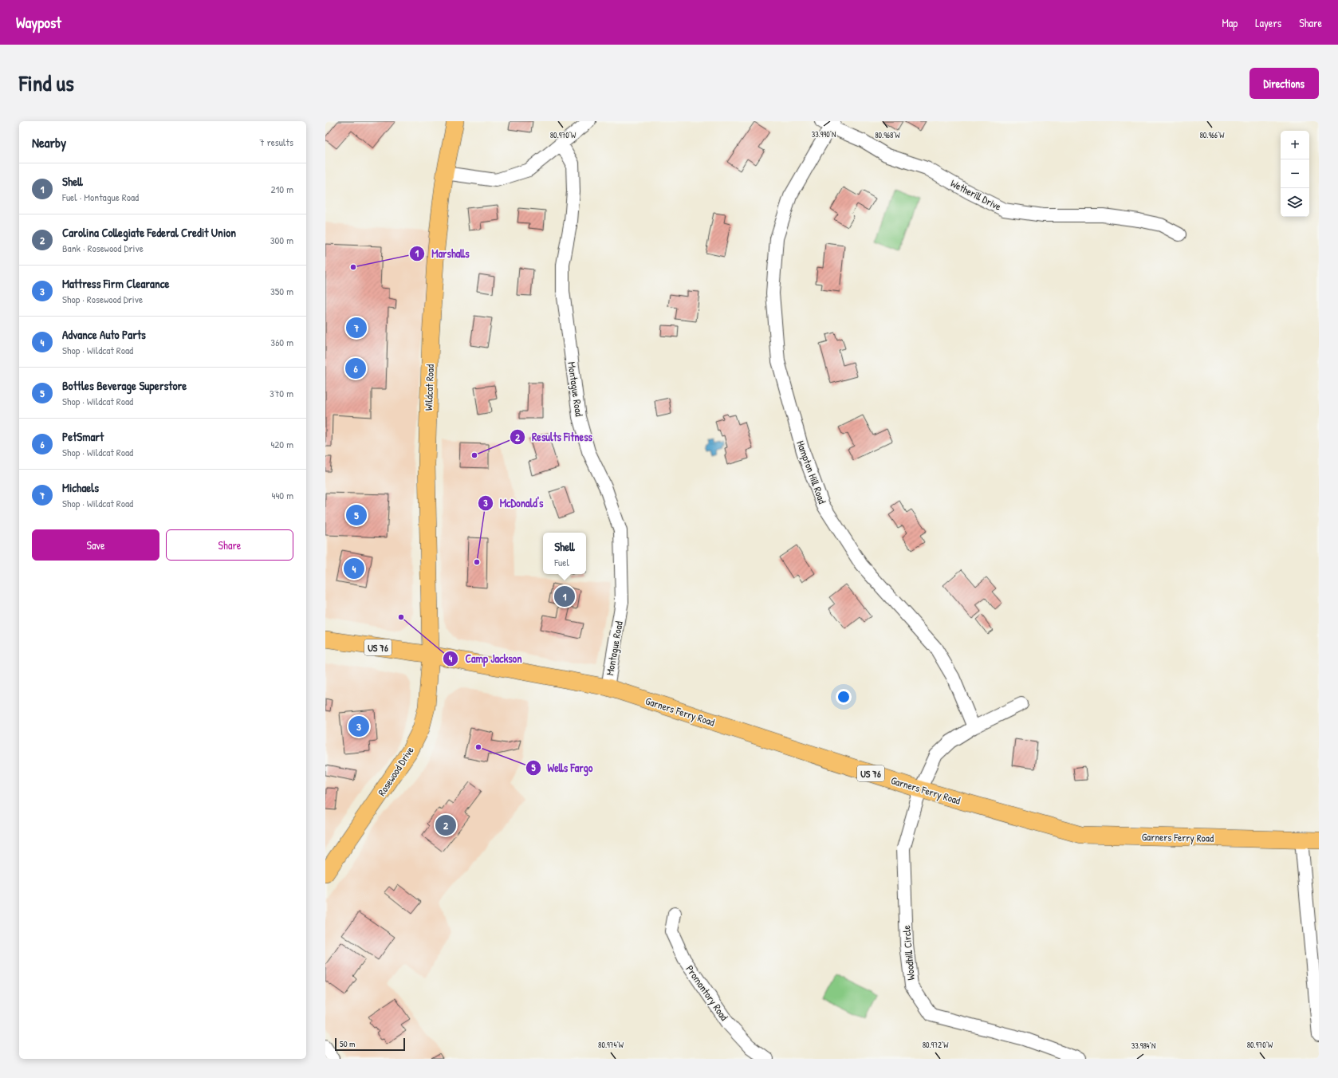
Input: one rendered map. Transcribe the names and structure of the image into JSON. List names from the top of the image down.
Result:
{
  "streets": {
    "main road": [
      "Wildcat Road",
      "US 76",
      "Garners Ferry Road",
      "Rosewood Drive"
    ],
    "street": [
      "Wetherill Drive",
      "Montague Road",
      "Hampton Hill Road",
      "Woodhill Circle",
      "Promontory Road"
    ]
  },
  "crossings": [
    ["Wetherill Drive", "Hampton Hill Road"],
    ["Wildcat Road", "US 76"],
    ["Wildcat Road", "Garners Ferry Road"],
    ["Wildcat Road", "Rosewood Drive"],
    ["Montague Road", "Garners Ferry Road"],
    ["US 76", "Garners Ferry Road"],
    ["US 76", "Rosewood Drive"],
    ["Garners Ferry Road", "Rosewood Drive"],
    ["Garners Ferry Road", "Woodhill Circle"]
  ],
  "places": [
    "Marshalls",
    "Results Fitness",
    "McDonald's",
    "Camp Jackson",
    "Wells Fargo"
  ],
  "scale_bar": "50 m",
  "page": {
    "header": "Waypost",
    "nav": ["Map", "Layers", "Share"],
    "title": "Find us",
    "buttons": [
      "Directions",
      ["Save", "Share"]
    ],
    "heading": ["Nearby", "7 results"],
    "map_buttons": ["+", "−"],
    "list": [
      {
        "mark": "1",
        "name": "Shell",
        "note": "Fuel · Montague Road",
        "value": "210 m"
      },
      {
        "mark": "2",
        "name": "Carolina Collegiate Federal Credit Union",
        "note": "Bank · Rosewood Drive",
        "value": "300 m"
      },
      {
        "mark": "3",
        "name": "Mattress Firm Clearance",
        "note": "Shop · Rosewood Drive",
        "value": "350 m"
      },
      {
        "mark": "4",
        "name": "Advance Auto Parts",
        "note": "Shop · Wildcat Road",
        "value": "360 m"
      },
      {
        "mark": "5",
        "name": "Bottles Beverage Superstore",
        "note": "Shop · Wildcat Road",
        "value": "370 m"
      },
      {
        "mark": "6",
        "name": "PetSmart",
        "note": "Shop · Wildcat Road",
        "value": "420 m"
      },
      {
        "mark": "7",
        "name": "Michaels",
        "note": "Shop · Wildcat Road",
        "value": "440 m"
      }
    ],
    "pins": [
      "7",
      "6",
      "5",
      "4",
      "1",
      "3",
      "2"
    ],
    "popup": ["Shell", "Fuel"],
    "scale": "50 m"
  },
  "coordinates": [
    "33.990°N",
    "80.970°W",
    "80.968°W",
    "80.966°W",
    "80.974°W",
    "80.972°W",
    "33.984°N"
  ]
}
